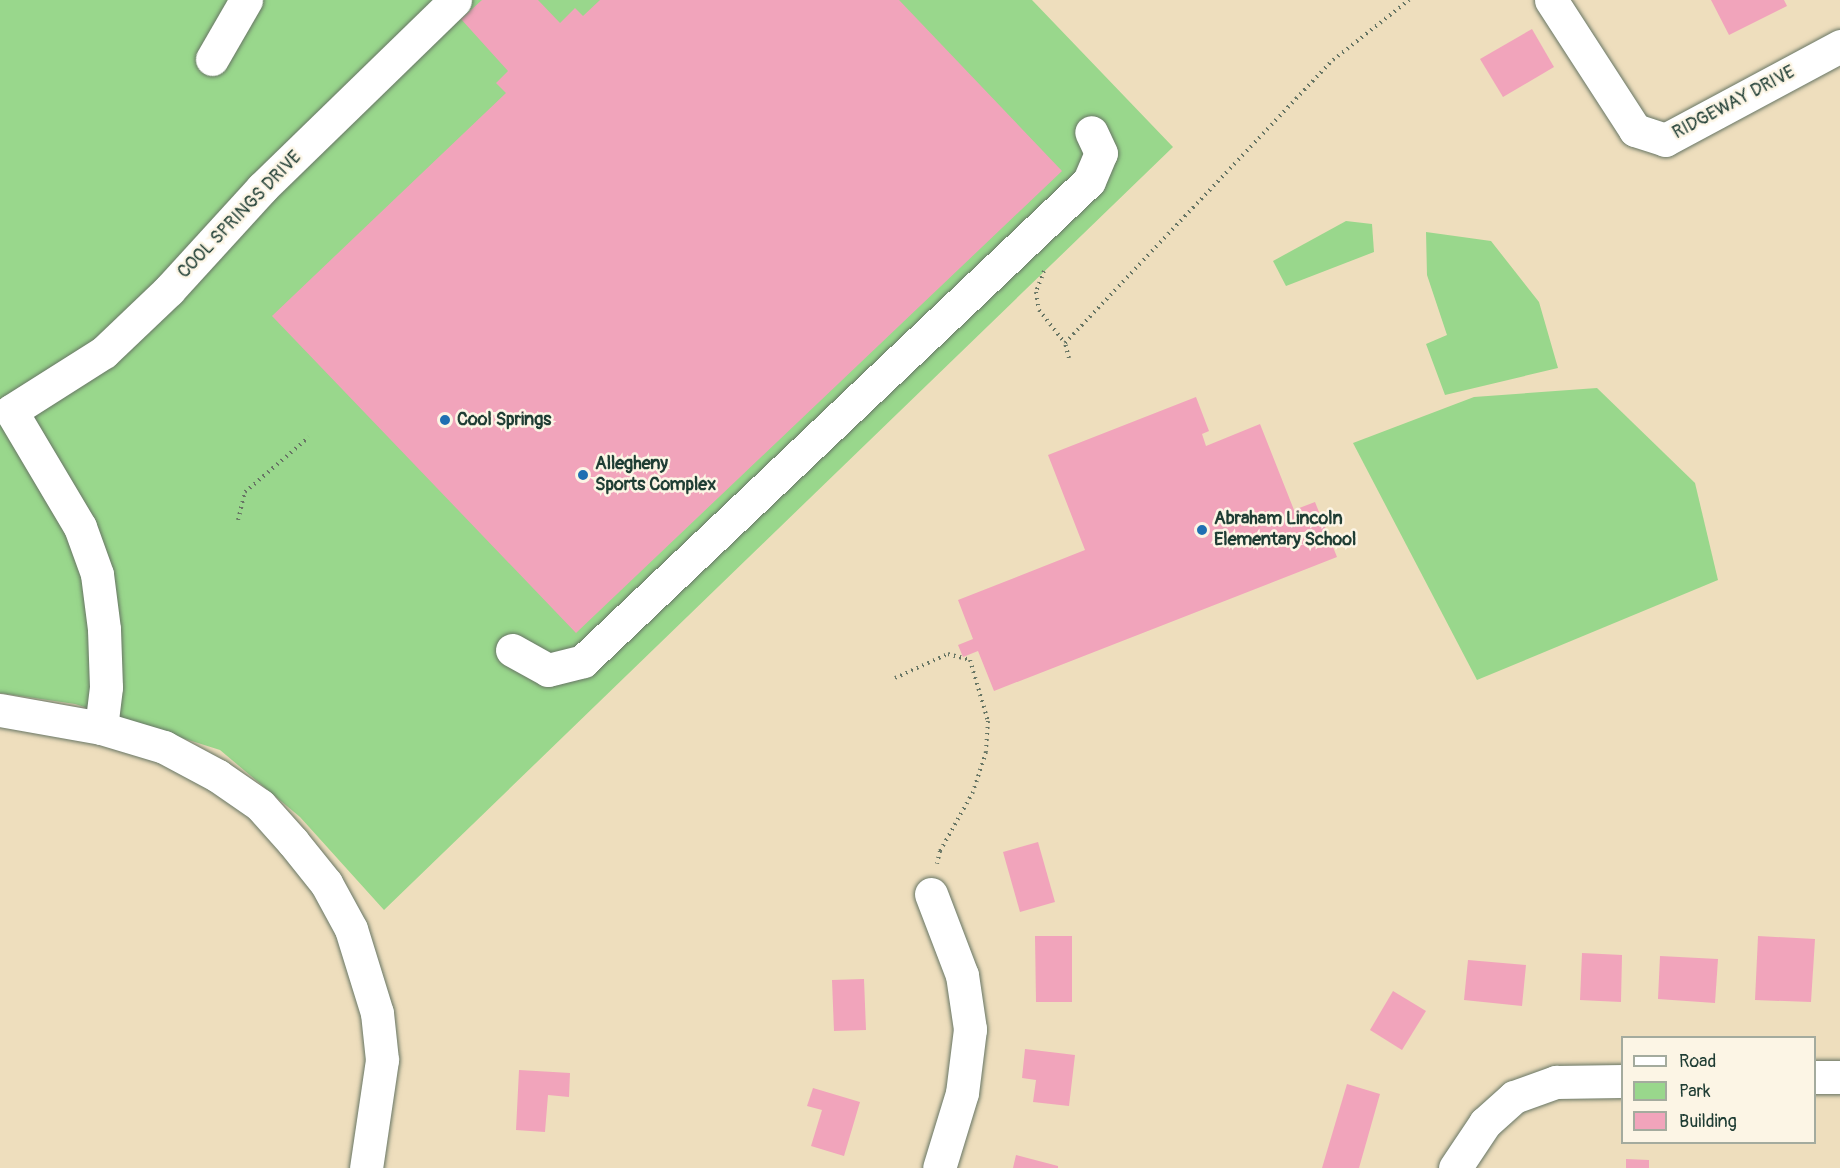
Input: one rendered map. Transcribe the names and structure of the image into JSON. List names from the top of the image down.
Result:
{
  "streets": {
    "street": ["RIDGEWAY DRIVE", "COOL SPRINGS DRIVE"]
  },
  "places": ["Cool Springs", "Allegheny Sports Complex", "Abraham Lincoln Elementary School"],
  "legend": ["Road", "Park", "Building"]
}
